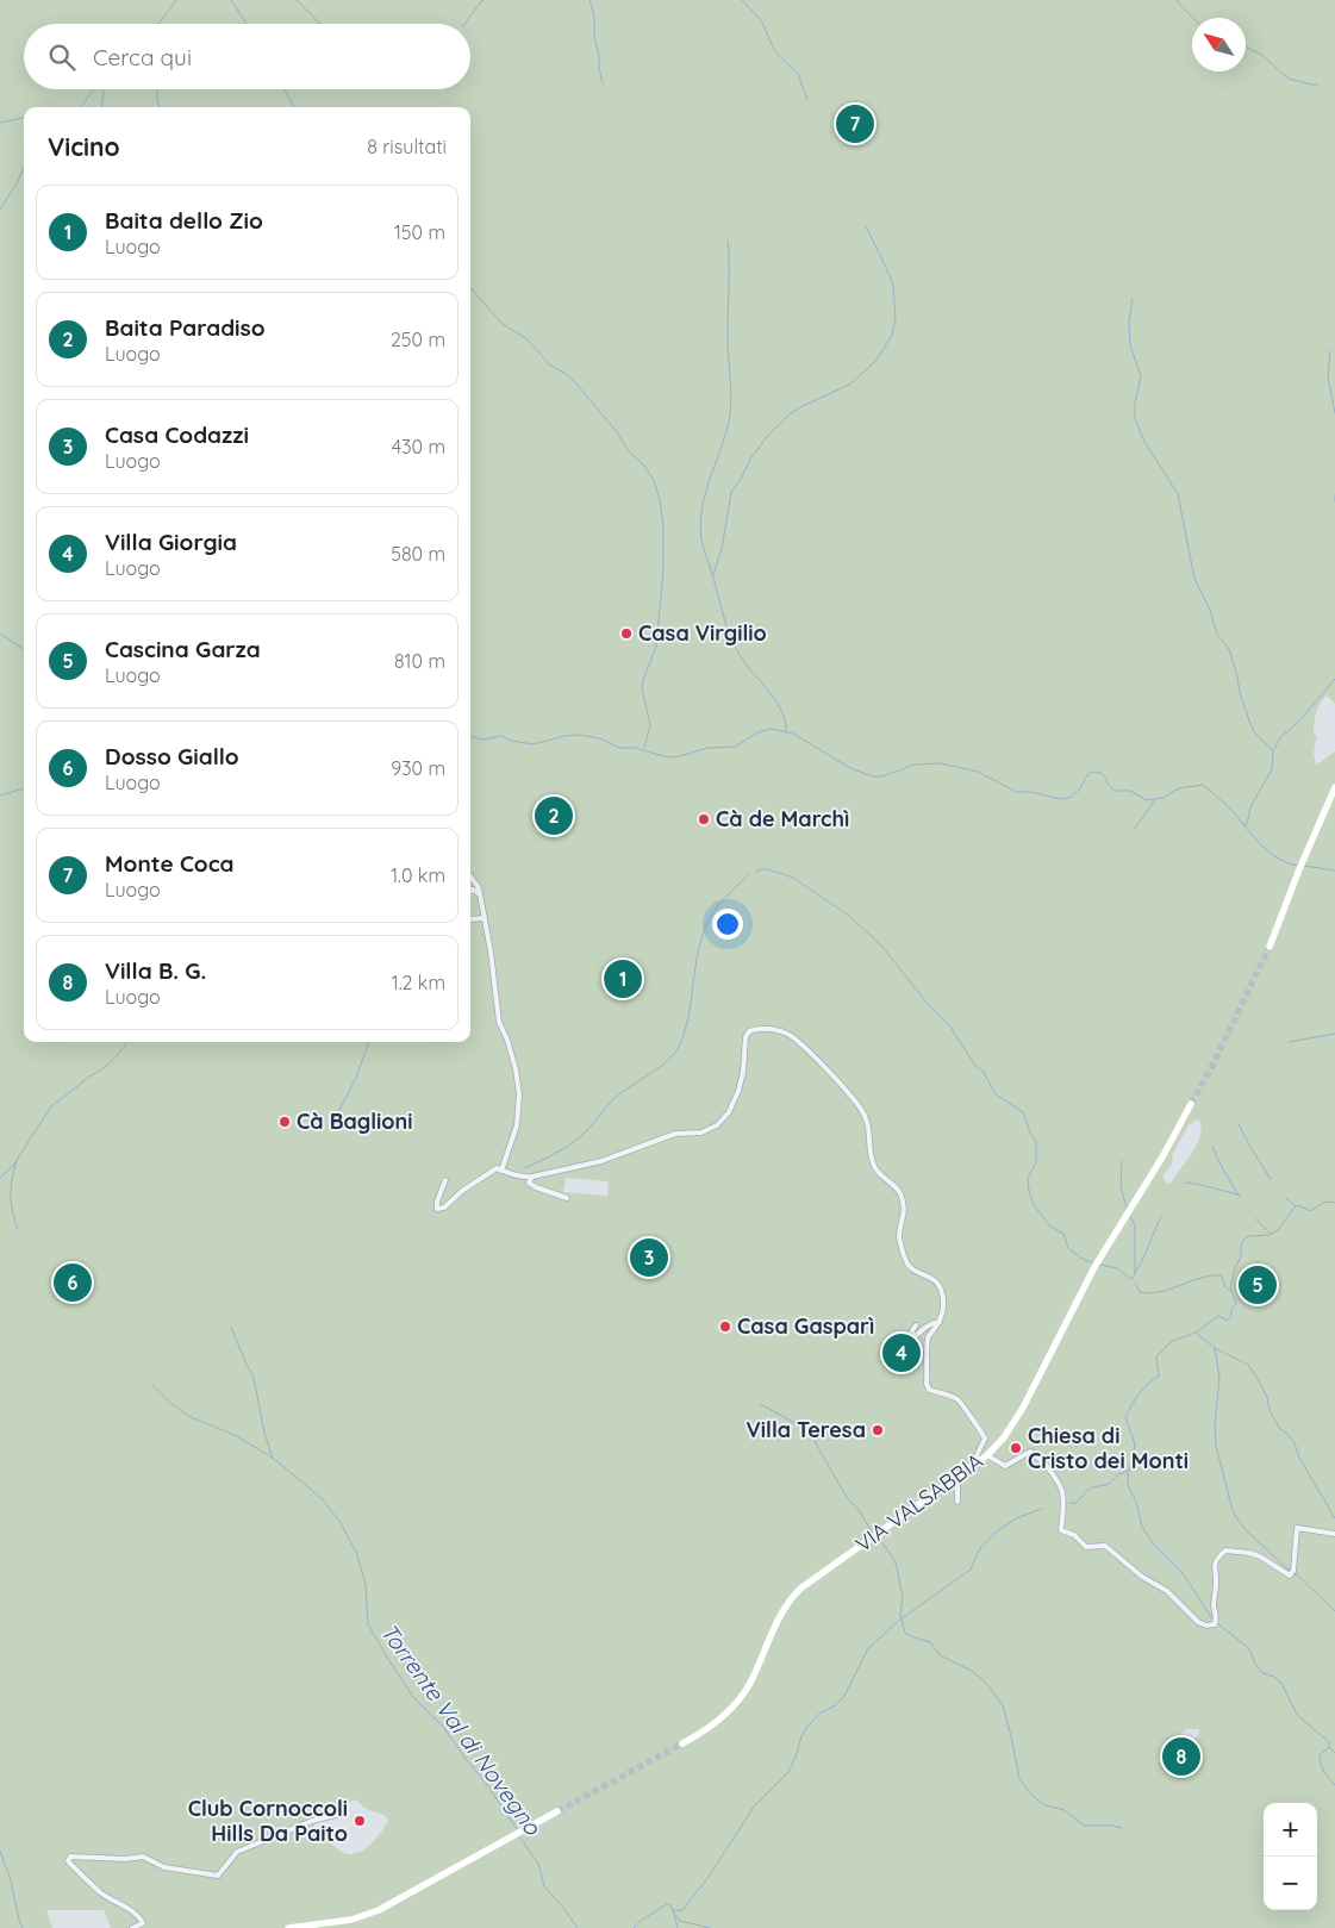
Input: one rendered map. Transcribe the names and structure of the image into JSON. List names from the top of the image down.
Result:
{
  "streets": {
    "main road": ["VIA VALSABBIA"]
  },
  "water": ["Torrente Val di Novegno"],
  "places": [
    "Casa Virgilio",
    "Cà de Marchì",
    "Cà Baglioni",
    "Casa Gasparì",
    "Villa Teresa",
    "Chiesa di Cristo dei Monti",
    "Club Cornoccoli Hills Da Paito"
  ],
  "north": "top left",
  "page": {
    "search": "Cerca qui",
    "pins": [
      "7",
      "2",
      "1",
      "3",
      "6",
      "5",
      "4",
      "8"
    ],
    "heading": ["Vicino", "8 risultati"],
    "list": [
      {
        "mark": "1",
        "name": "Baita dello Zio",
        "note": "Luogo",
        "value": "150 m"
      },
      {
        "mark": "2",
        "name": "Baita Paradiso",
        "note": "Luogo",
        "value": "250 m"
      },
      {
        "mark": "3",
        "name": "Casa Codazzi",
        "note": "Luogo",
        "value": "430 m"
      },
      {
        "mark": "4",
        "name": "Villa Giorgia",
        "note": "Luogo",
        "value": "580 m"
      },
      {
        "mark": "5",
        "name": "Cascina Garza",
        "note": "Luogo",
        "value": "810 m"
      },
      {
        "mark": "6",
        "name": "Dosso Giallo",
        "note": "Luogo",
        "value": "930 m"
      },
      {
        "mark": "7",
        "name": "Monte Coca",
        "note": "Luogo",
        "value": "1.0 km"
      },
      {
        "mark": "8",
        "name": "Villa B. G.",
        "note": "Luogo",
        "value": "1.2 km"
      }
    ],
    "map_buttons": ["+", "−"]
  }
}
